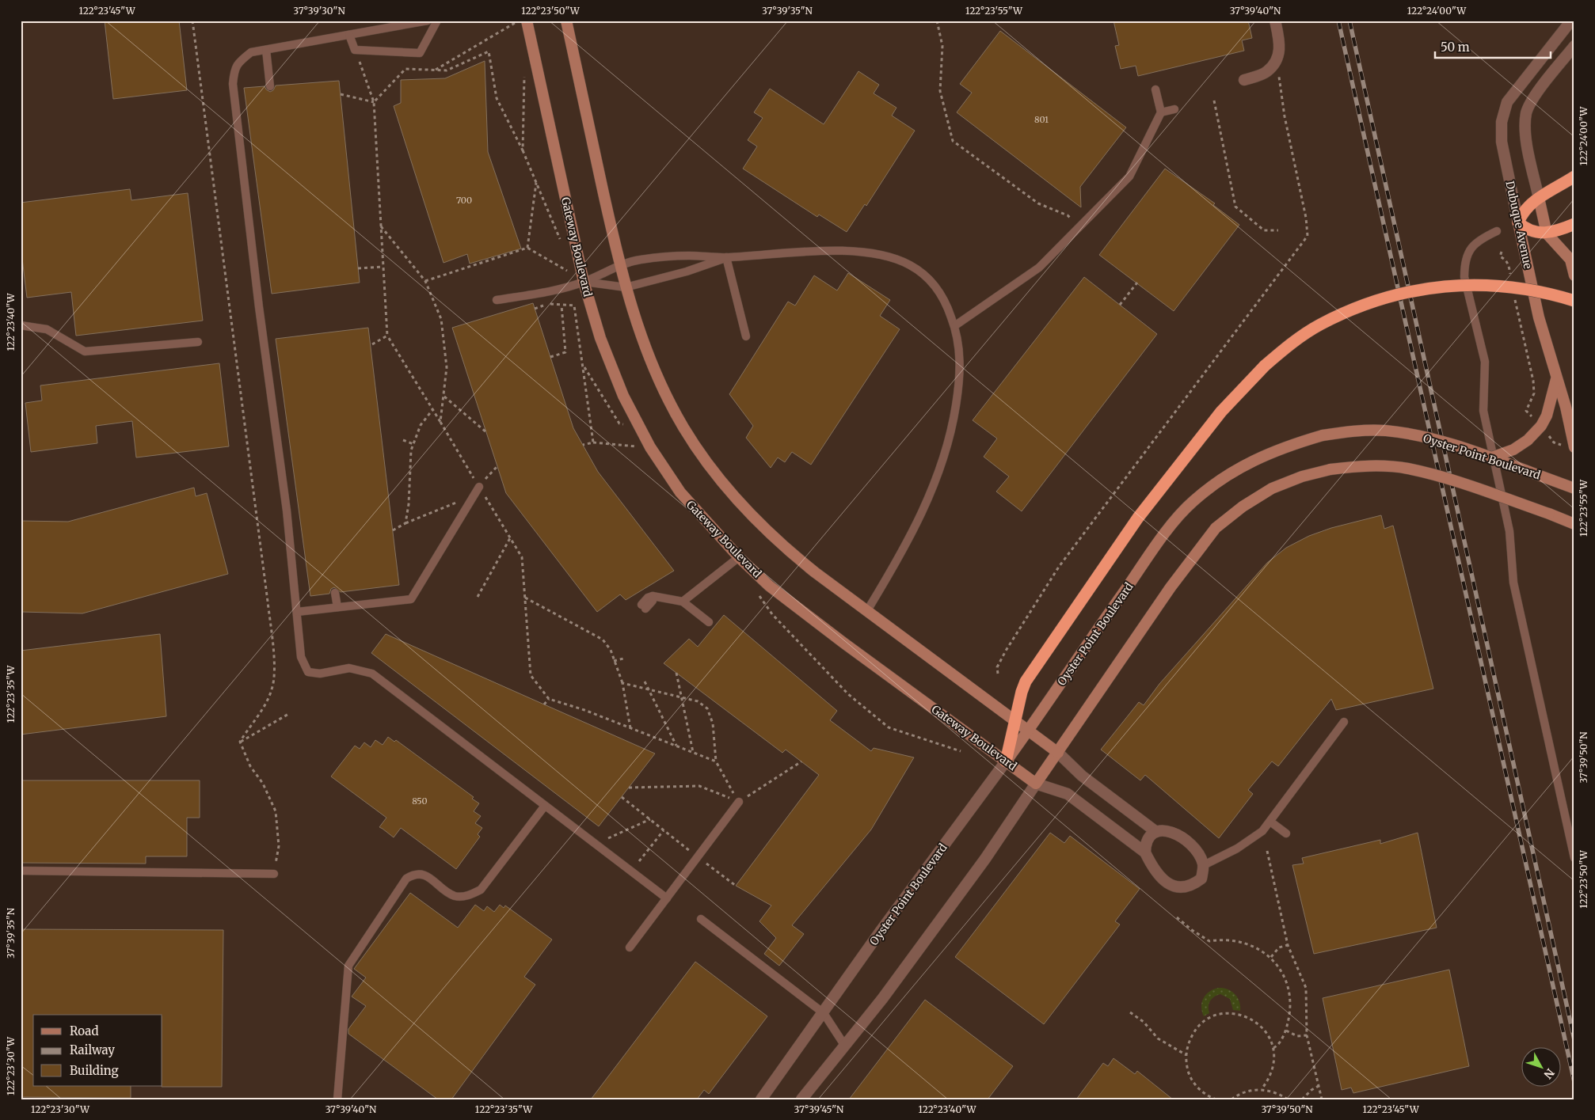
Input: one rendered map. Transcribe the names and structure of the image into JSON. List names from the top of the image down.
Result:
{
  "streets": {
    "main road": ["Dubuque Avenue", "Gateway Boulevard", "Oyster Point Boulevard"]
  },
  "crossings": [
    ["Gateway Boulevard", "Oyster Point Boulevard"]
  ],
  "house_numbers": ["801", "700", "850"],
  "legend": ["Road", "Railway", "Building"],
  "scale_bar": "50 m",
  "north": "bottom right",
  "coordinates": [
    "122°23'45\"W",
    "37°39'30\"N",
    "122°23'50\"W",
    "37°39'35\"N",
    "122°23'55\"W",
    "37°39'40\"N",
    "122°24'00\"W",
    "122°23'40\"W",
    "122°23'35\"W",
    "37°39'50\"N",
    "122°23'30\"W",
    "37°39'45\"N"
  ]
}
